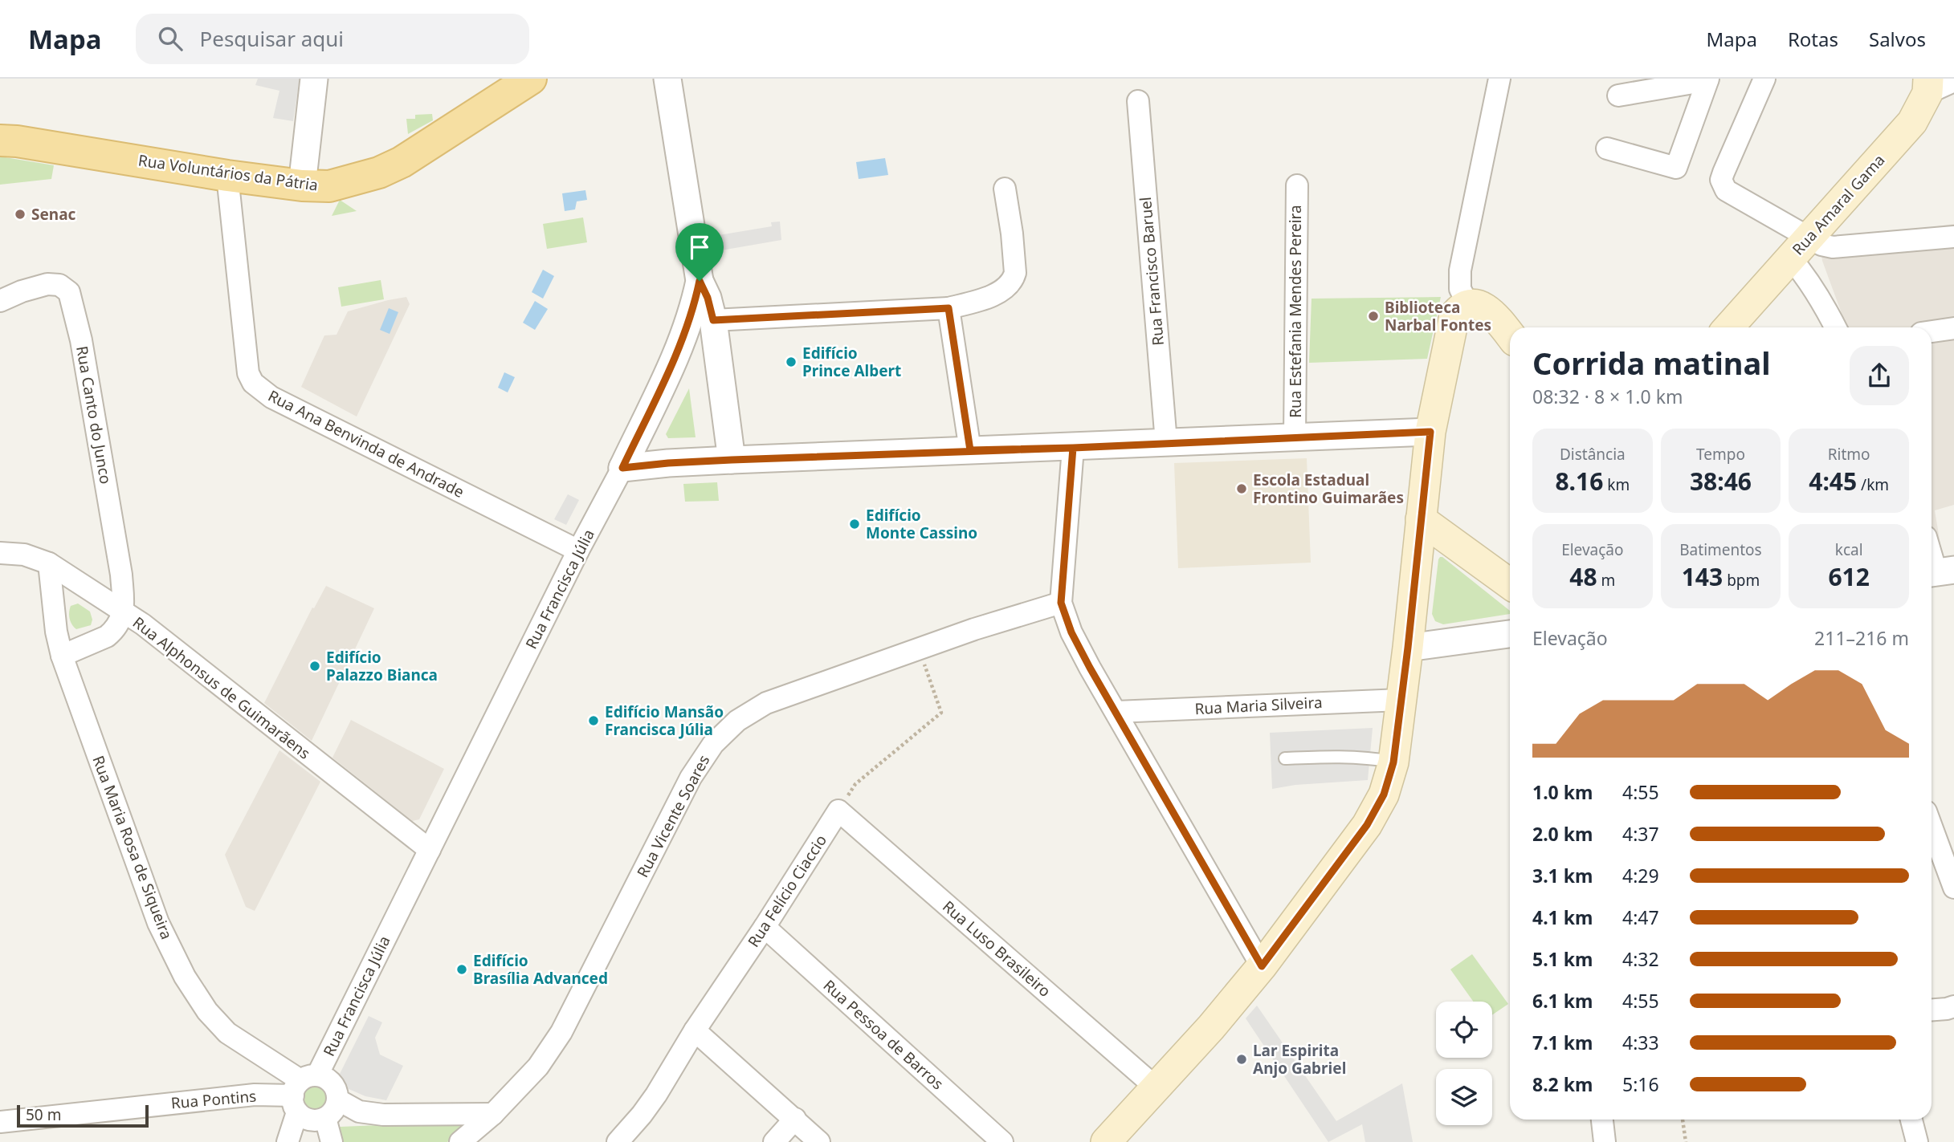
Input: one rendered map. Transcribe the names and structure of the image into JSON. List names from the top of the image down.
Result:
{
  "streets": {
    "main road": ["Rua Voluntários da Pátria", "Rua Amaral Gama"],
    "street": [
      "Rua Francisco Baruel",
      "Rua Estefania Mendes Pereira",
      "Rua Canto do Junco",
      "Rua Ana Benvinda de Andrade",
      "Rua Francisca Júlia",
      "Rua Alphonsus de Guimarãens",
      "Rua Maria Silveira",
      "Rua Vicente Soares",
      "Rua Maria Rosa de Siqueira",
      "Rua Felício Ciaccio",
      "Rua Luso Brasileiro",
      "Rua Pessoa de Barros",
      "Rua Pontins"
    ]
  },
  "crossings": [
    ["Rua Voluntários da Pátria", "Rua Ana Benvinda de Andrade"],
    ["Rua Canto do Junco", "Rua Alphonsus de Guimarãens"],
    ["Rua Ana Benvinda de Andrade", "Rua Francisca Júlia"],
    ["Rua Francisca Júlia", "Rua Alphonsus de Guimarãens"],
    ["Rua Francisca Júlia", "Rua Maria Rosa de Siqueira"],
    ["Rua Francisca Júlia", "Rua Pontins"],
    ["Rua Alphonsus de Guimarãens", "Rua Maria Rosa de Siqueira"],
    ["Rua Maria Rosa de Siqueira", "Rua Pontins"],
    ["Rua Felício Ciaccio", "Rua Luso Brasileiro"],
    ["Rua Felício Ciaccio", "Rua Pessoa de Barros"]
  ],
  "places": [
    "Senac",
    "Biblioteca Narbal Fontes",
    "Edifício Prince Albert",
    "Escola Estadual Frontino Guimarães",
    "Edifício Monte Cassino",
    "Edifício Palazzo Bianca",
    "Edifício Mansão Francisca Júlia",
    "Edifício Brasília Advanced",
    "Lar Espirita Anjo Gabriel"
  ],
  "scale_bar": "50 m",
  "page": {
    "header": "Mapa",
    "search": "Pesquisar aqui",
    "nav": ["Mapa", "Rotas", "Salvos"],
    "heading": ["Corrida matinal", "08:32 · 8 × 1.0 km"],
    "stats": [
      ["Distância", "8.16 km"],
      ["Tempo", "38:46"],
      ["Ritmo", "4:45 /km"],
      ["Elevação", "48 m"],
      ["Batimentos", "143 bpm"],
      ["kcal", "612"]
    ],
    "chart": ["Elevação", "211–216 m"],
    "list": [
      {
        "name": "1.0 km",
        "note": "4:55"
      },
      {
        "name": "2.0 km",
        "note": "4:37"
      },
      {
        "name": "3.1 km",
        "note": "4:29"
      },
      {
        "name": "4.1 km",
        "note": "4:47"
      },
      {
        "name": "5.1 km",
        "note": "4:32"
      },
      {
        "name": "6.1 km",
        "note": "4:55"
      },
      {
        "name": "7.1 km",
        "note": "4:33"
      },
      {
        "name": "8.2 km",
        "note": "5:16"
      }
    ],
    "scale": "50 m"
  }
}
